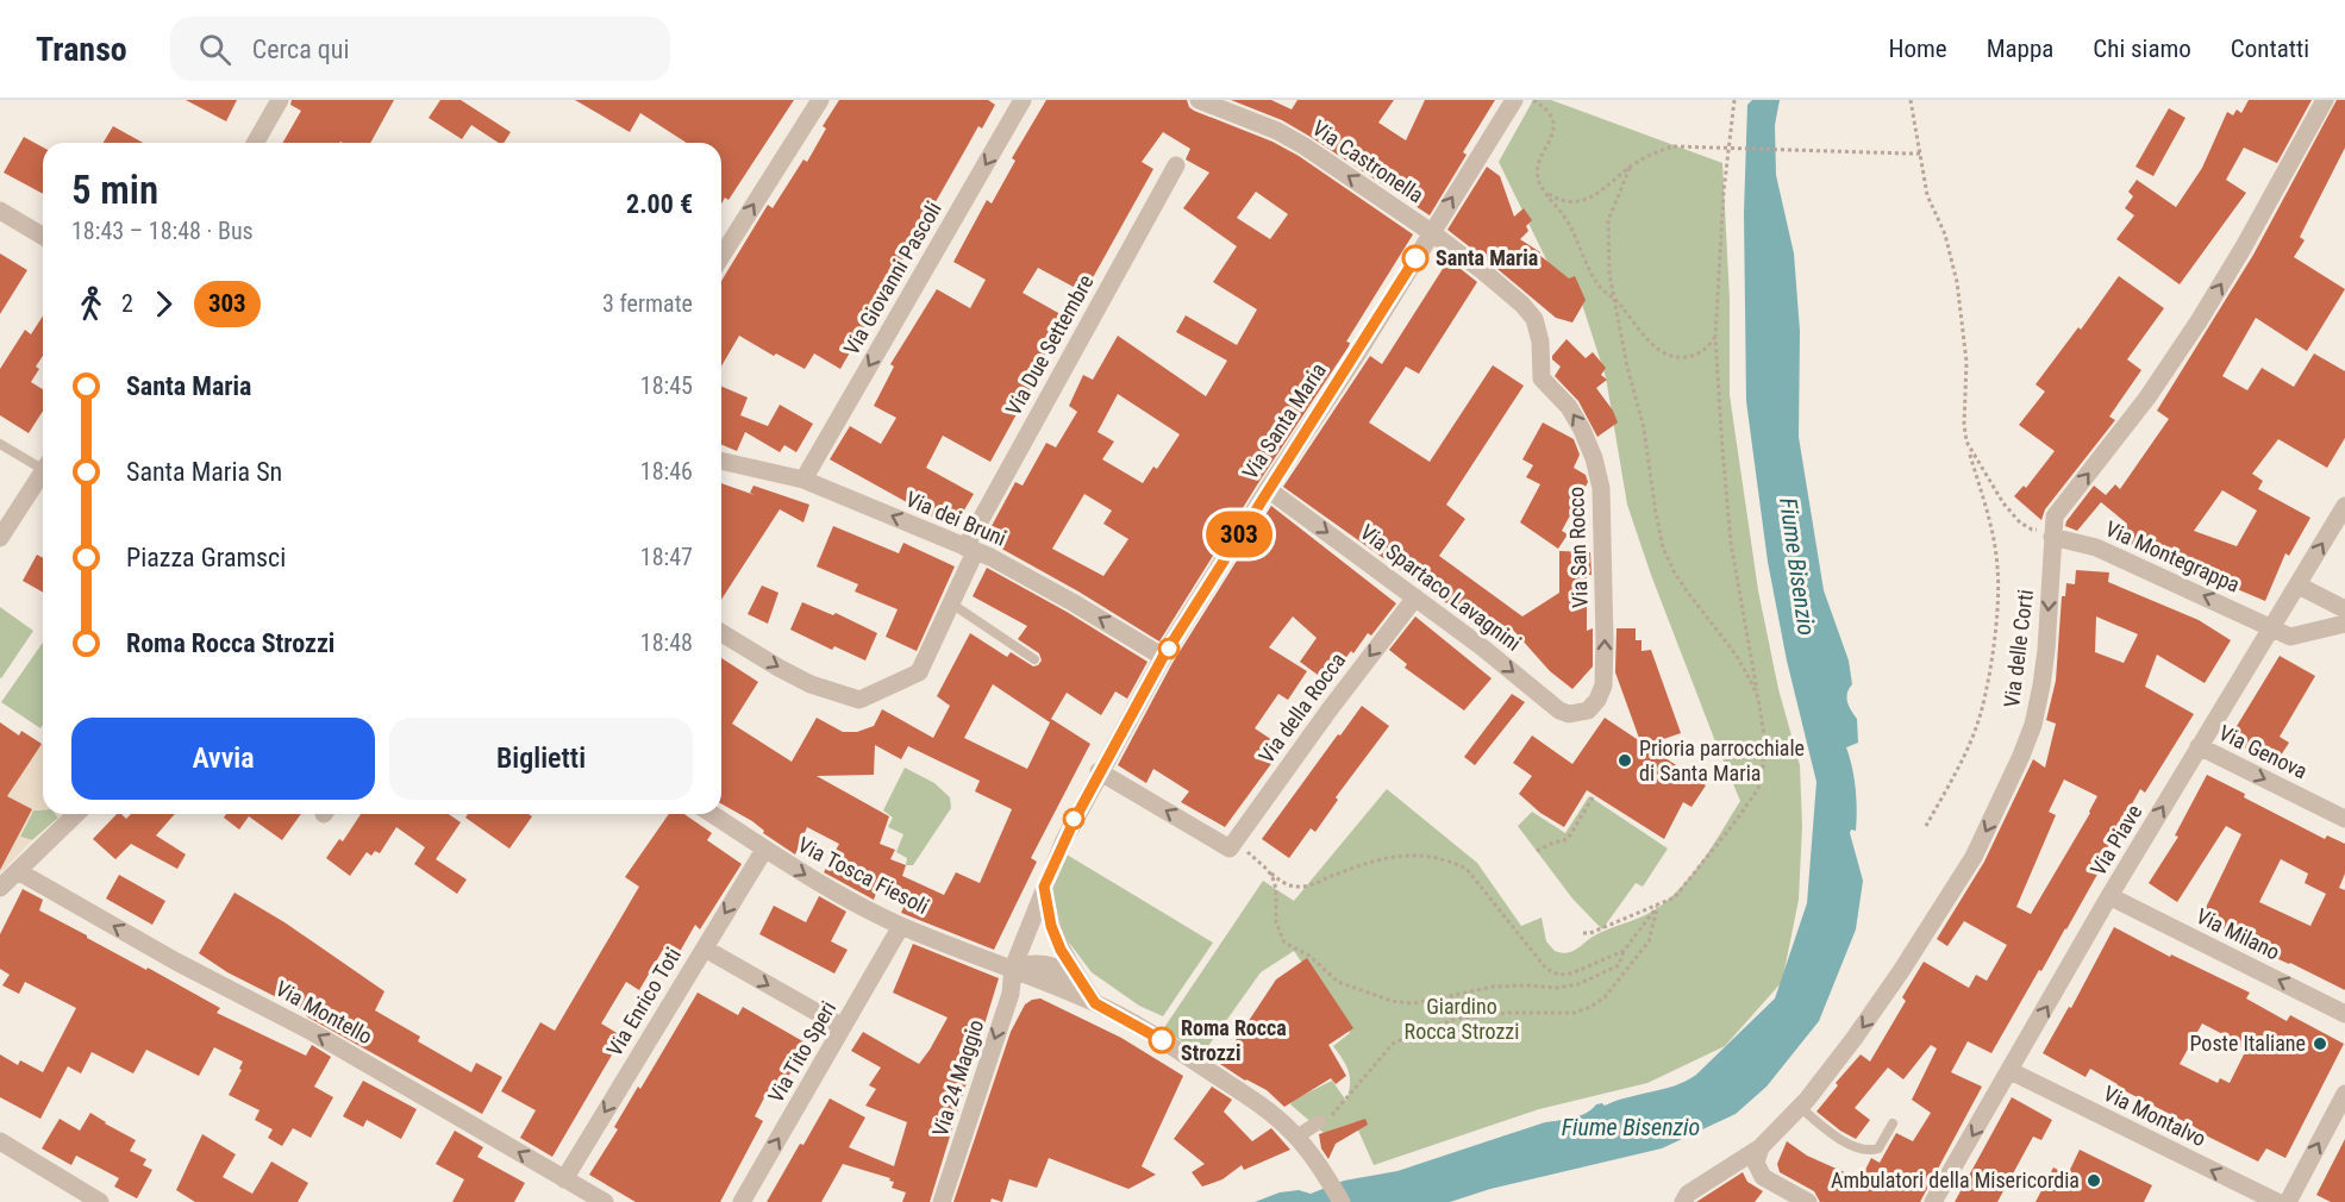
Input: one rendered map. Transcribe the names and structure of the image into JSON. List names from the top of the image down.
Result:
{
  "streets": {
    "street": [
      "Via Castronella",
      "Via Giovanni Pascoli",
      "Via Due Settembre",
      "Via Santa Maria",
      "Via dei Bruni",
      "Via San Rocco",
      "Via Montegrappa",
      "Via Spartaco Lavagnini",
      "Via delle Corti",
      "Via della Rocca",
      "Via Genova",
      "Via Piave",
      "Via Tosca Fiesoli",
      "Via Milano",
      "Via Enrico Toti",
      "Via Montello",
      "Via Tito Speri",
      "Via 24 Maggio",
      "Via Montalvo"
    ]
  },
  "crossings": [
    ["Via Castronella", "Via Santa Maria"],
    ["Via Castronella", "Via San Rocco"],
    ["Via Giovanni Pascoli", "Via dei Bruni"],
    ["Via Due Settembre", "Via dei Bruni"],
    ["Via Santa Maria", "Via dei Bruni"],
    ["Via Santa Maria", "Via San Rocco"],
    ["Via Santa Maria", "Via Spartaco Lavagnini"],
    ["Via Santa Maria", "Via 24 Maggio"],
    ["Via San Rocco", "Via Spartaco Lavagnini"],
    ["Via Montegrappa", "Via delle Corti"],
    ["Via Montegrappa", "Via Piave"],
    ["Via Spartaco Lavagnini", "Via della Rocca"],
    ["Via Genova", "Via Piave"],
    ["Via Piave", "Via Milano"],
    ["Via Piave", "Via Montalvo"],
    ["Via Tosca Fiesoli", "Via Enrico Toti"],
    ["Via Tosca Fiesoli", "Via Tito Speri"],
    ["Via Tosca Fiesoli", "Via 24 Maggio"],
    ["Via Enrico Toti", "Via Montello"]
  ],
  "one_way": [
    "Via Castronella",
    "Via Giovanni Pascoli",
    "Via dei Bruni",
    "Via San Rocco",
    "Via Montegrappa",
    "Via Spartaco Lavagnini",
    "Via della Rocca",
    "Via Genova",
    "Via Milano",
    "Via Enrico Toti",
    "Via Montello",
    "Via Tito Speri",
    "Via 24 Maggio",
    "Via Montalvo"
  ],
  "water": ["Fiume Bisenzio"],
  "parks": ["Giardino Rocca Strozzi"],
  "places": [
    "Santa Maria",
    "Prioria parrocchiale di Santa Maria",
    "Roma Rocca Strozzi",
    "Poste Italiane",
    "Ambulatori della Misericordia"
  ],
  "lines": ["bus line 303"],
  "page": {
    "header": "Transo",
    "search": "Cerca qui",
    "nav": [
      "Home",
      "Mappa",
      "Chi siamo",
      "Contatti"
    ],
    "on_map": "303",
    "heading": ["5 min", "18:43 – 18:48 · Bus", "2.00 €"],
    "legs": ["2", "303", "3 fermate"],
    "list": [
      {
        "name": "Santa Maria",
        "value": "18:45"
      },
      {
        "name": "Santa Maria Sn",
        "value": "18:46"
      },
      {
        "name": "Piazza Gramsci",
        "value": "18:47"
      },
      {
        "name": "Roma Rocca Strozzi",
        "value": "18:48"
      }
    ],
    "buttons": ["Avvia", "Biglietti"]
  }
}
